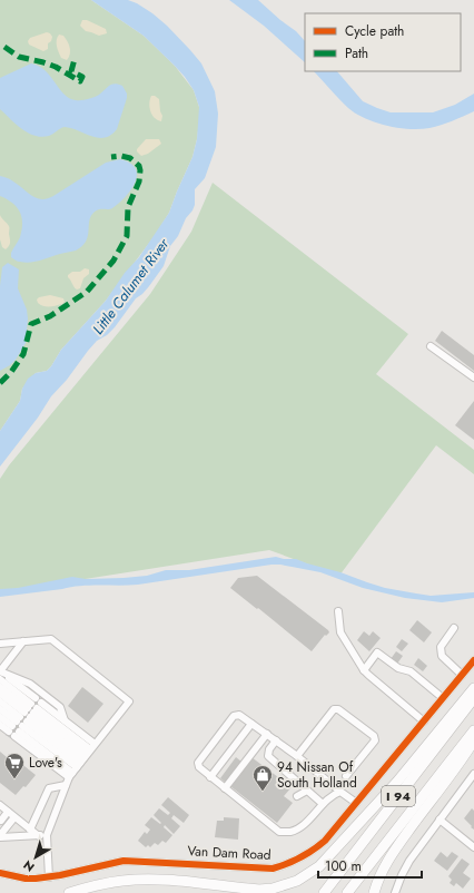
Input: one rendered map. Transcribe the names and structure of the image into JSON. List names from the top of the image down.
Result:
{
  "streets": {
    "highway": ["I 94"],
    "street": ["Van Dam Road"]
  },
  "water": ["Little Calumet River"],
  "places": {
    "supermarket": ["Love's"],
    "shop": ["94 Nissan Of South Holland"]
  },
  "legend": ["Cycle path", "Path"],
  "scale_bar": "100 m",
  "north": "bottom left"
}
